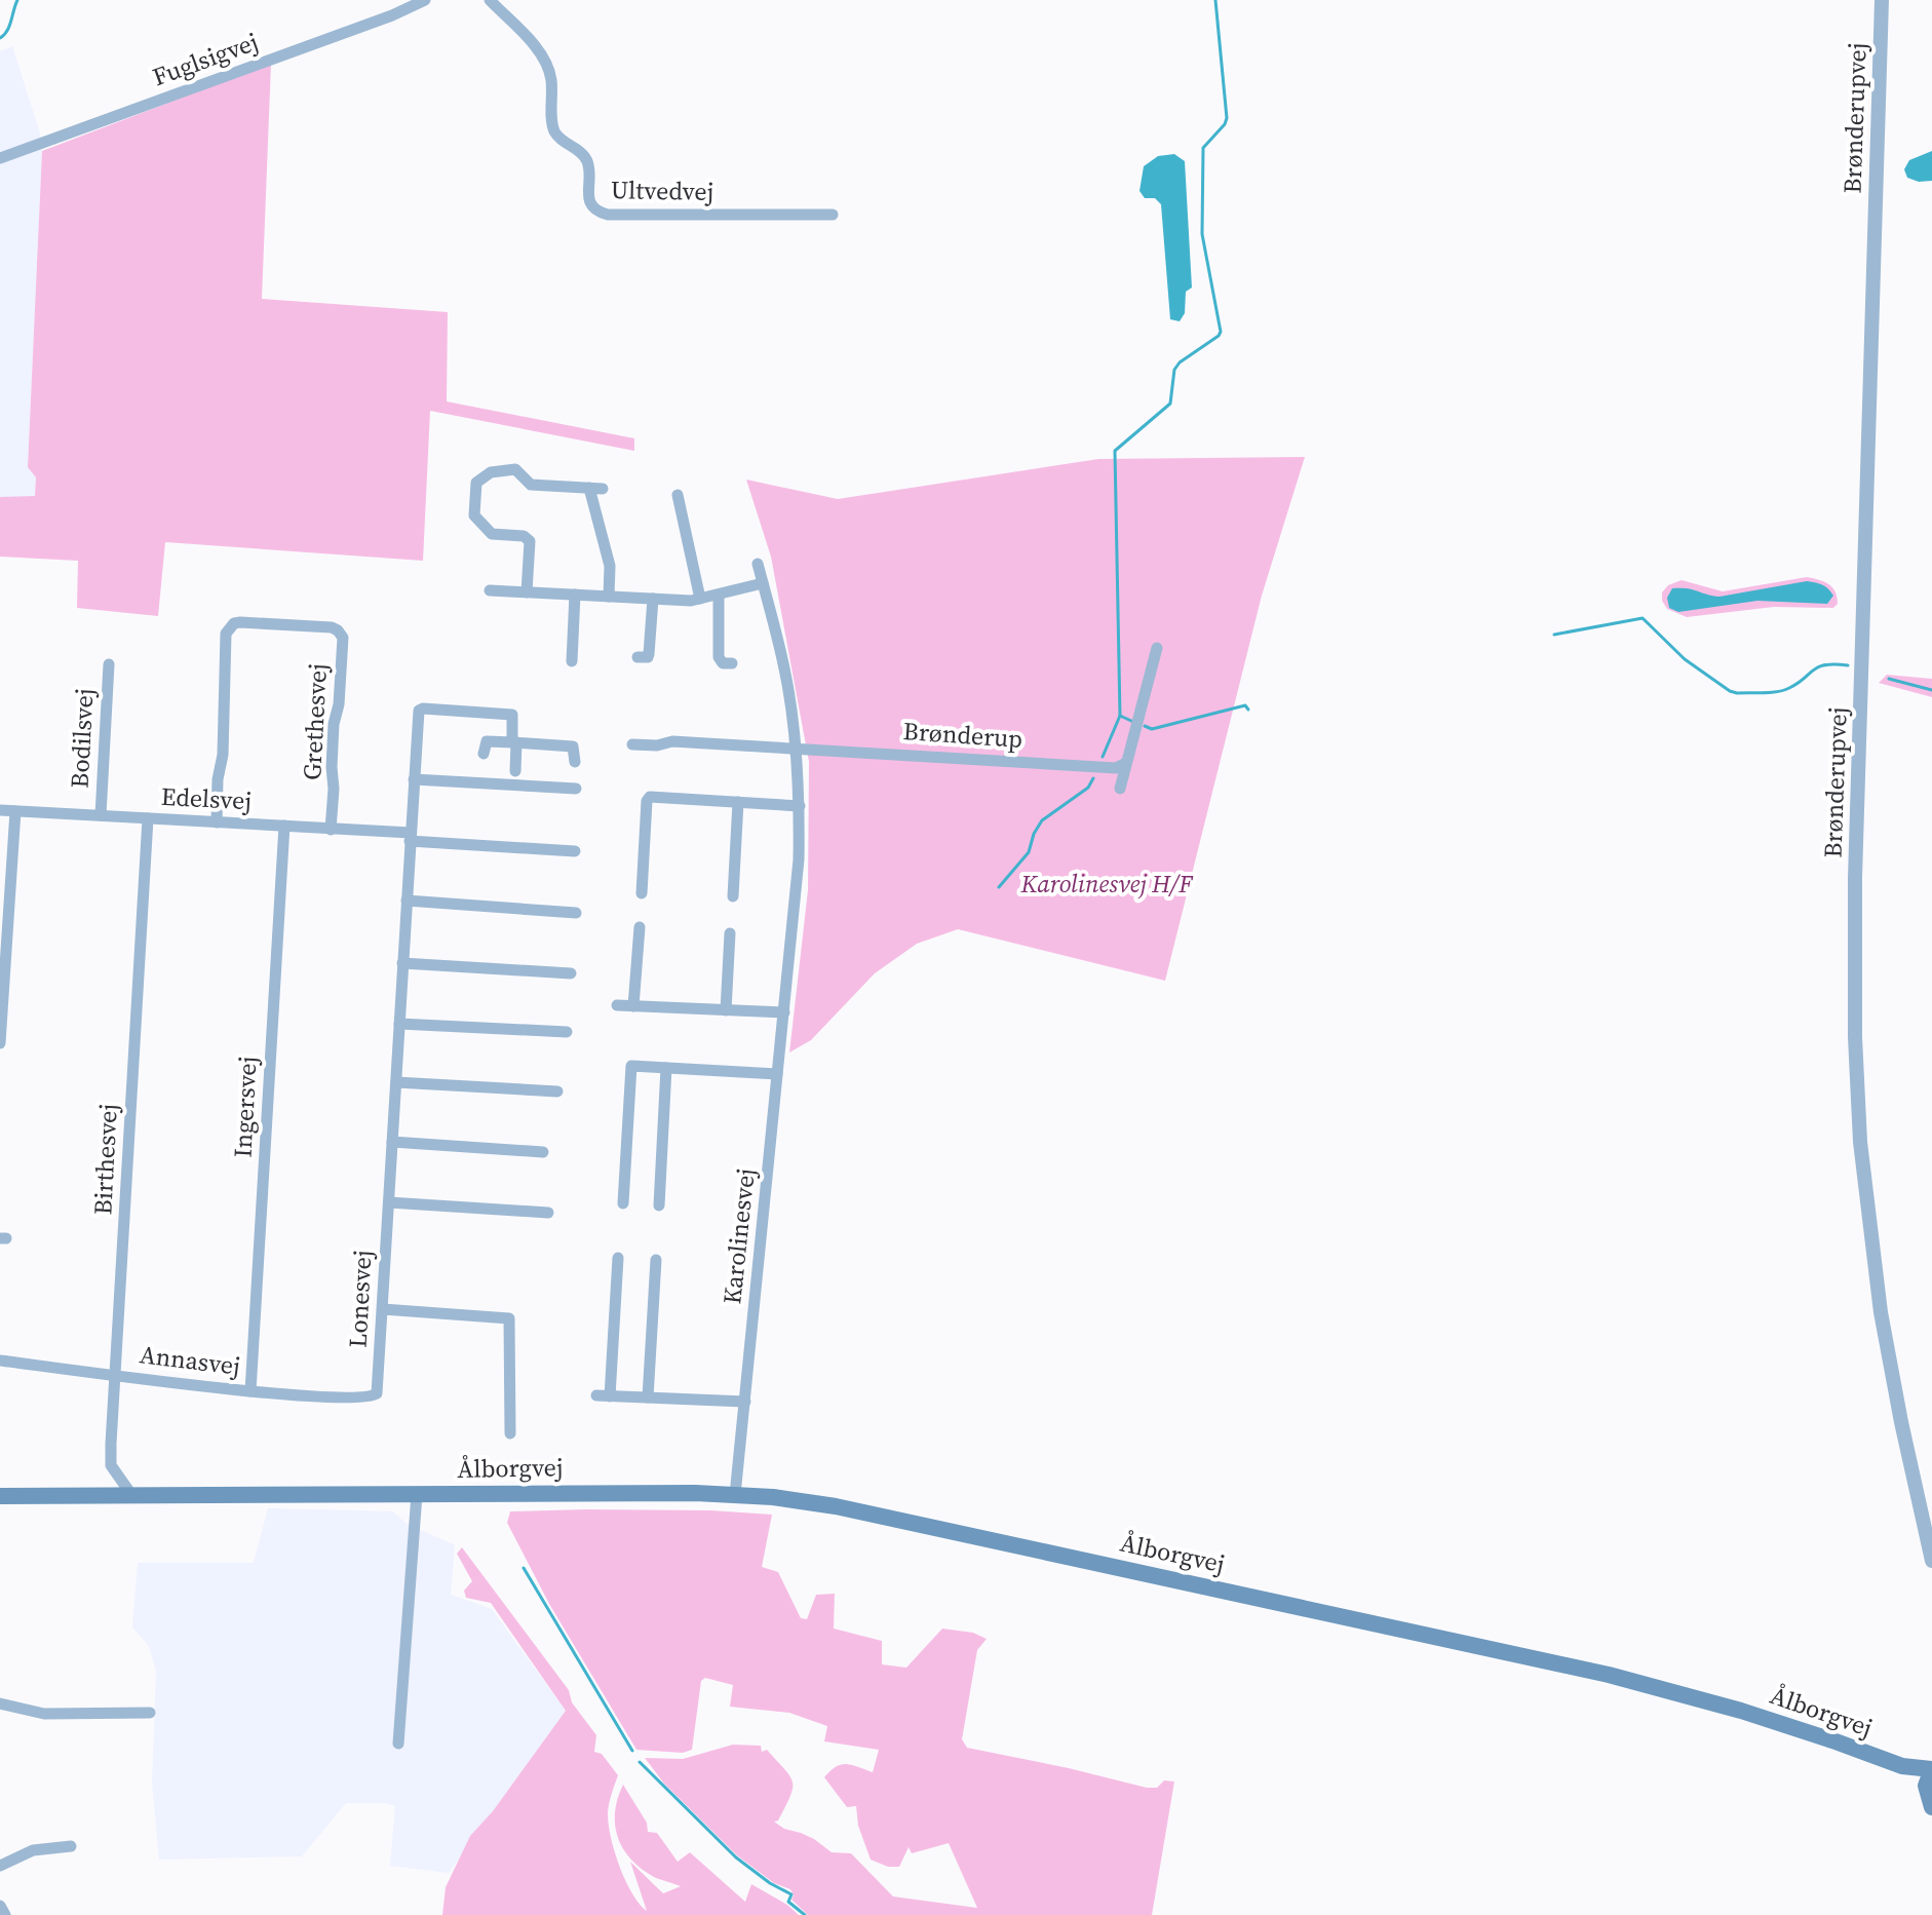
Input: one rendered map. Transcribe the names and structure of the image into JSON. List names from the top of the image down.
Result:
{
  "streets": {
    "main road": ["Ålborgvej"],
    "street": [
      "Fuglsigvej",
      "Brønderupvej",
      "Ultvedvej",
      "Grethesvej",
      "Brønderup",
      "Bodilsvej",
      "Edelsvej",
      "Ingersvej",
      "Birthesvej",
      "Karolinesvej",
      "Lonesvej",
      "Annasvej"
    ]
  },
  "crossings": [
    ["Grethesvej", "Edelsvej"],
    ["Brønderup", "Karolinesvej"],
    ["Bodilsvej", "Edelsvej"],
    ["Edelsvej", "Ingersvej"],
    ["Edelsvej", "Birthesvej"],
    ["Edelsvej", "Lonesvej"],
    ["Ingersvej", "Annasvej"],
    ["Birthesvej", "Annasvej"],
    ["Birthesvej", "Ålborgvej"],
    ["Karolinesvej", "Ålborgvej"],
    ["Lonesvej", "Annasvej"]
  ],
  "parks": ["Karolinesvej H/F"]
}
